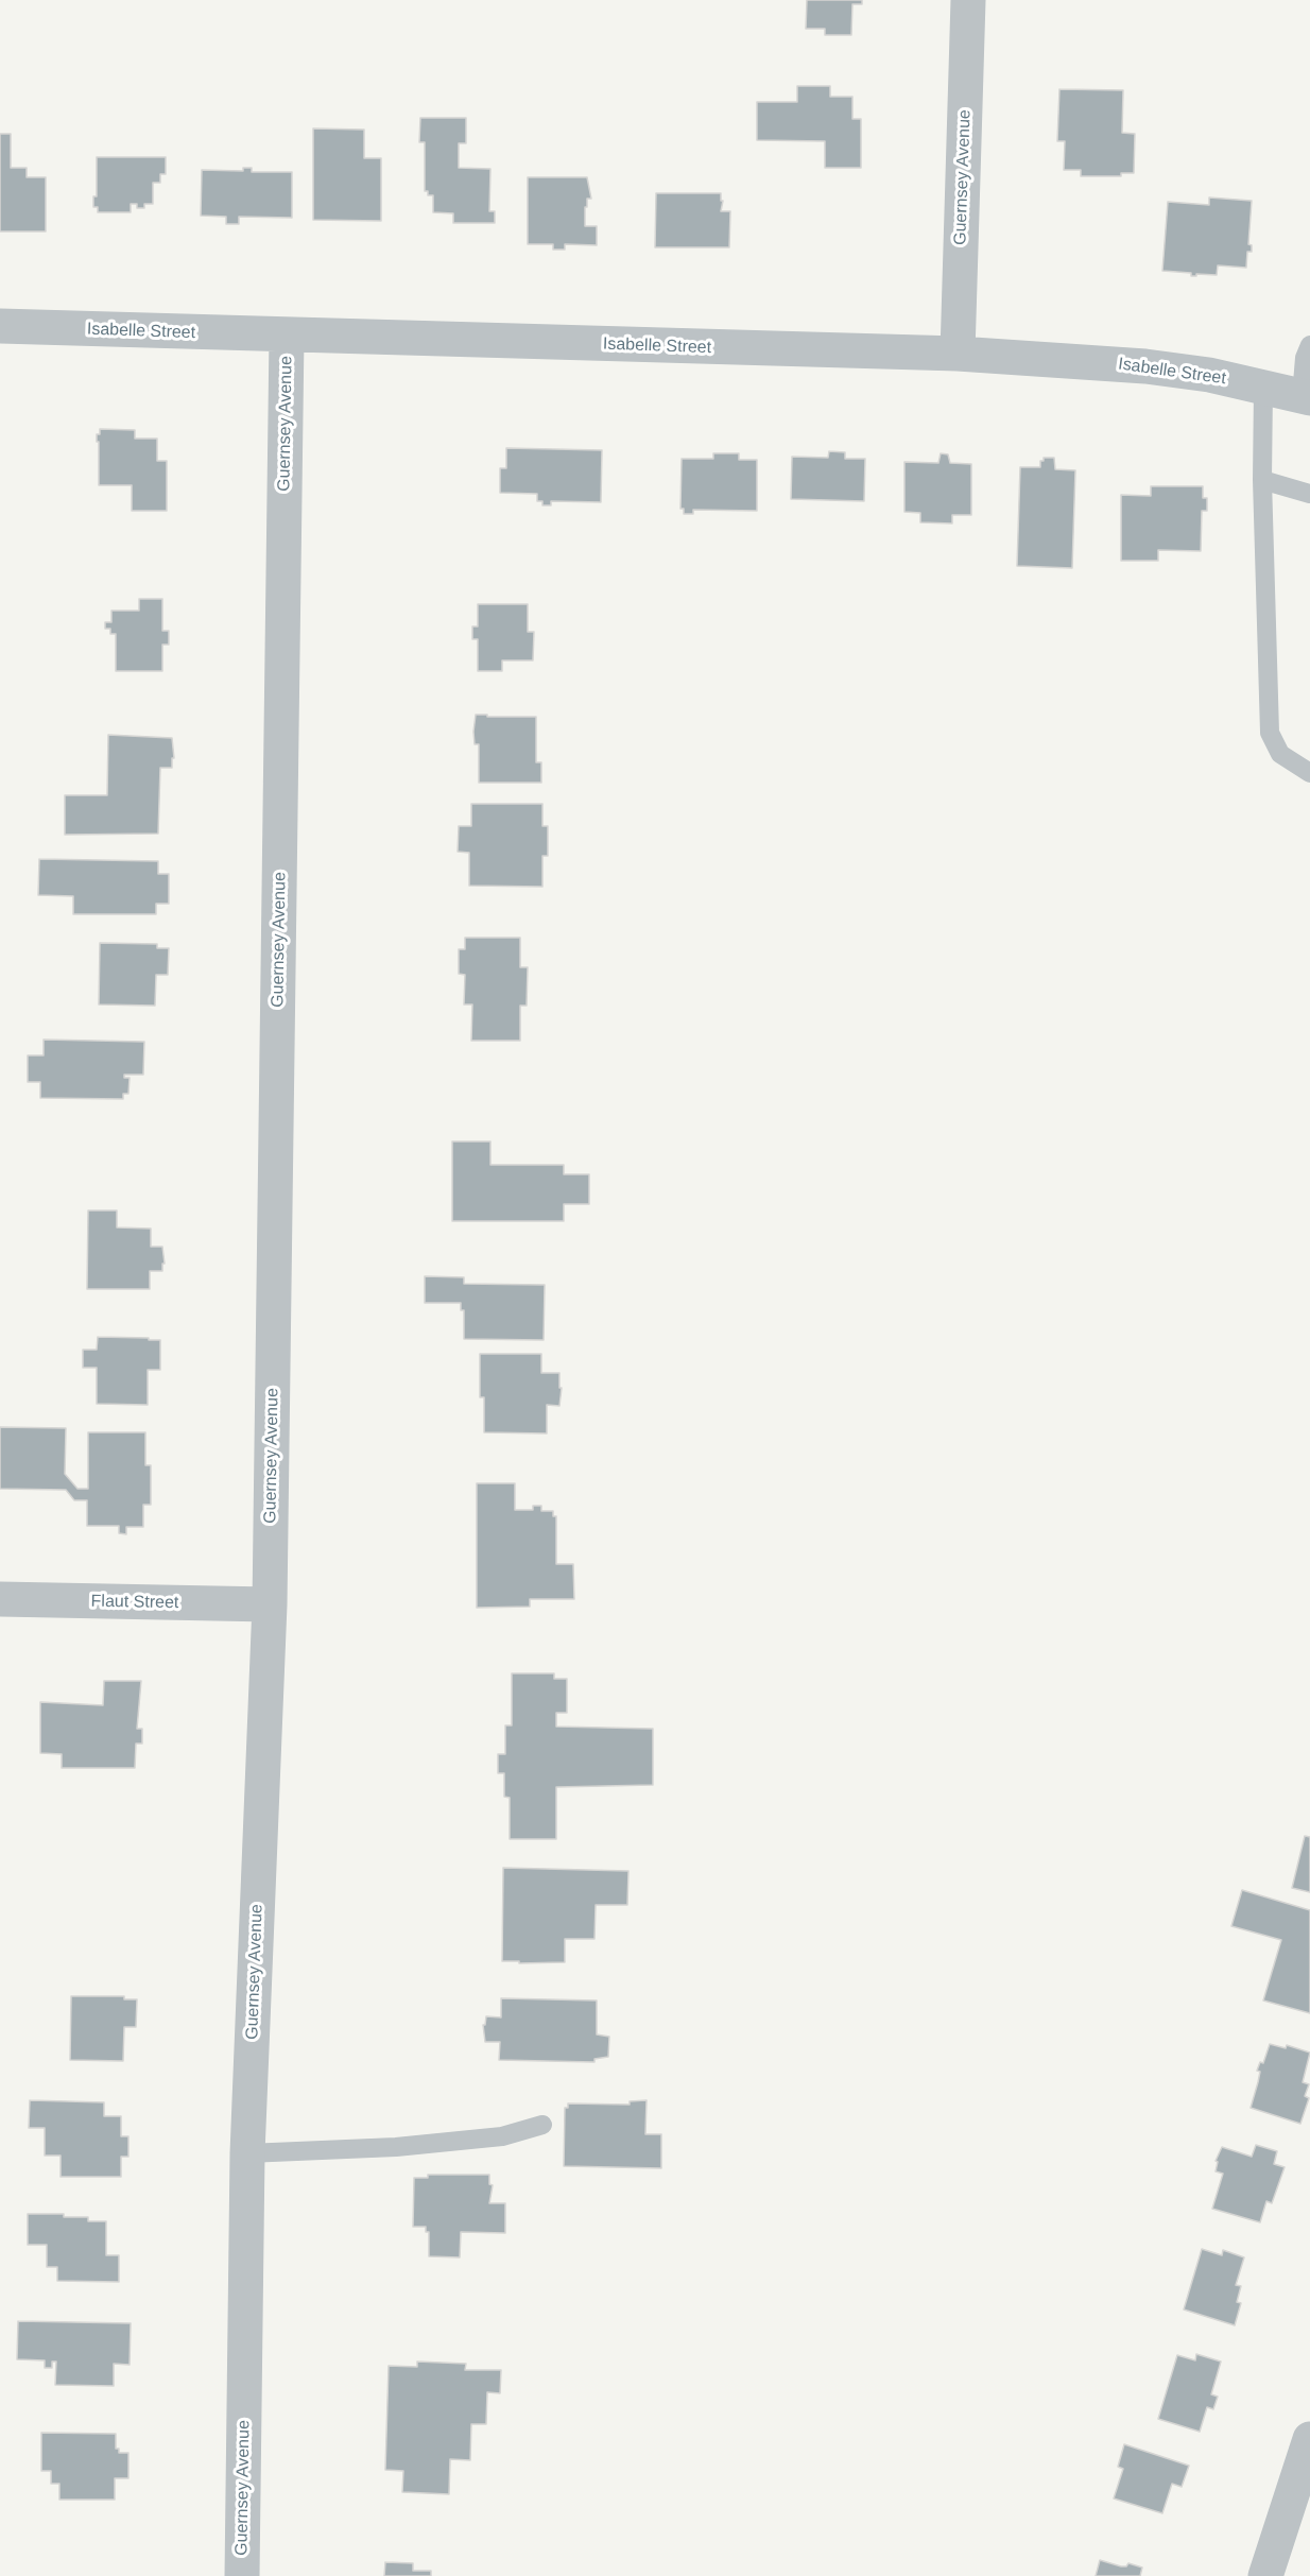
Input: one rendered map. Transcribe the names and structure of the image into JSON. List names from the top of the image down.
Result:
{
  "streets": {
    "street": ["Guernsey Avenue", "Isabelle Street", "Flaut Street"]
  },
  "crossings": [
    ["Guernsey Avenue", "Isabelle Street"],
    ["Guernsey Avenue", "Flaut Street"]
  ]
}
